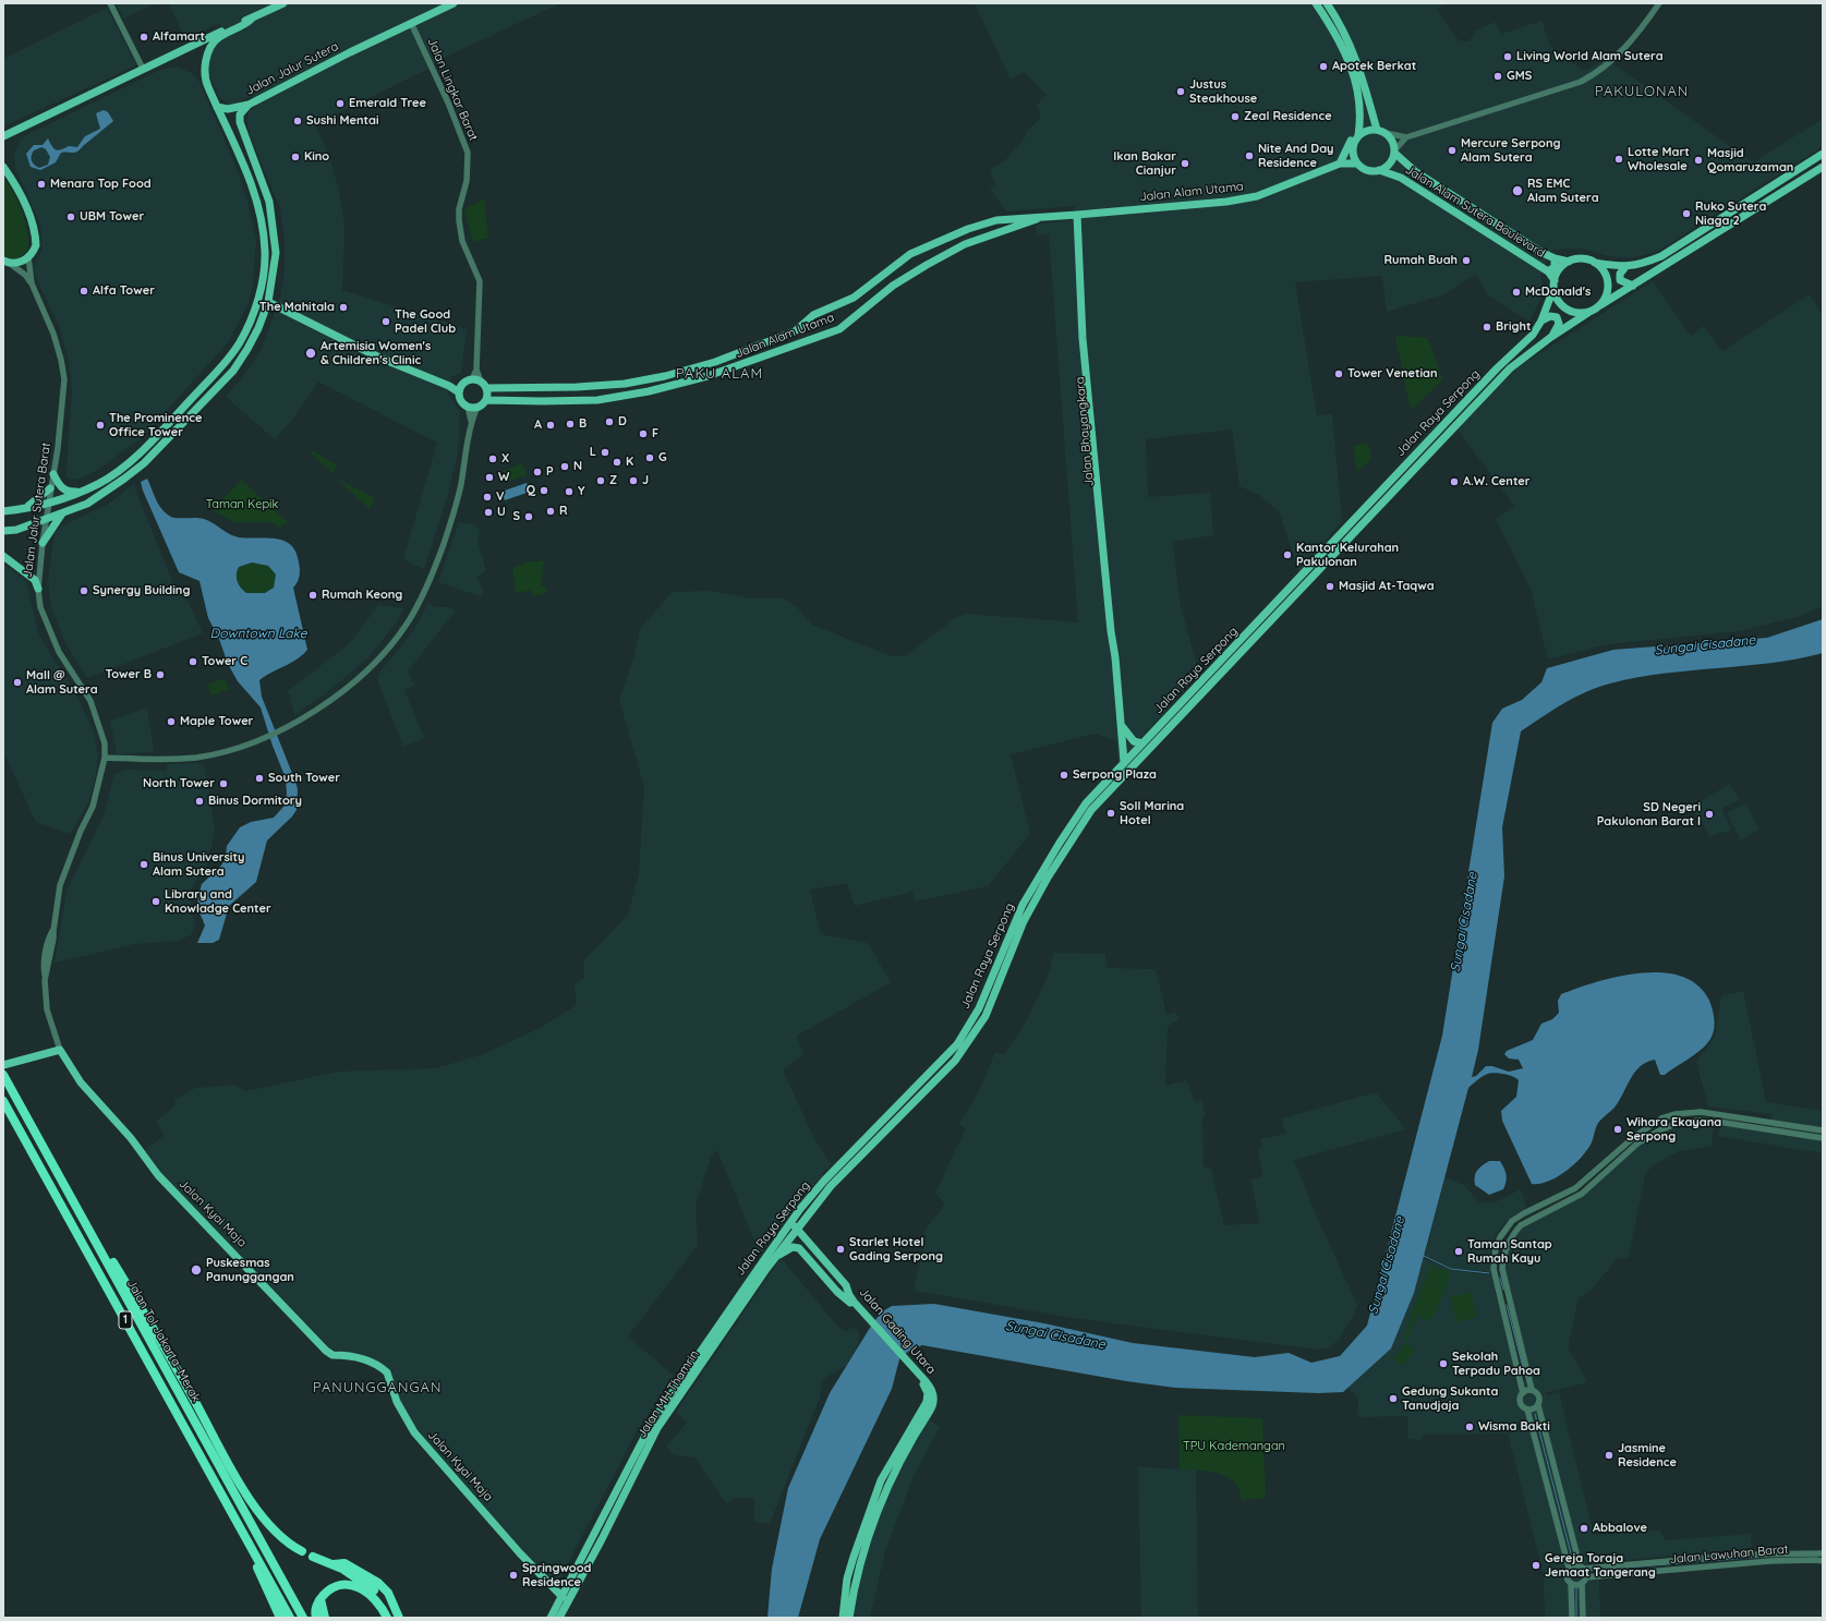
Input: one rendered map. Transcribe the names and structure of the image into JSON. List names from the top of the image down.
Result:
{
  "streets": {
    "highway": ["1", "Jalan Tol Jakarta–Merak"],
    "main road": [
      "Jalan Jalur Sutera",
      "Jalan Alam Utama",
      "Jalan Alam Sutera Boulevard",
      "Jalan Raya Serpong",
      "Jalan Bhayangkara",
      "Jalan Jalur Sutera Barat",
      "Jalan Kyai Maja",
      "Jalan Gading Utara",
      "Jalan MH.Thamrin"
    ],
    "street": ["Jalan Lingkar Barat", "Jalan Lawuhan Barat"]
  },
  "crossings": [
    ["Jalan Jalur Sutera", "Jalan Lingkar Barat"],
    ["Jalan Lingkar Barat", "Jalan Alam Utama"],
    ["Jalan Alam Utama", "Jalan Alam Sutera Boulevard"],
    ["Jalan Alam Utama", "Jalan Bhayangkara"],
    ["Jalan Alam Sutera Boulevard", "Jalan Raya Serpong"],
    ["Jalan Raya Serpong", "Jalan Bhayangkara"],
    ["Jalan Raya Serpong", "Jalan Kyai Maja"],
    ["Jalan Raya Serpong", "Jalan Gading Utara"],
    ["Jalan Raya Serpong", "Jalan MH.Thamrin"],
    ["Jalan Jalur Sutera Barat", "Jalan Kyai Maja"],
    ["Jalan Gading Utara", "Jalan MH.Thamrin"]
  ],
  "districts": ["PAKULONAN", "PAKU ALAM", "PANUNGGANGAN"],
  "water": ["Downtown Lake", "Sungai Cisadane"],
  "parks": ["Taman Kepik", "TPU Kademangan"],
  "places": [
    "Alfamart",
    "Living World Alam Sutera",
    "Apotek Berkat",
    "GMS",
    "Justus Steakhouse",
    "Emerald Tree",
    "Zeal Residence",
    "Sushi Mentai",
    "Mercure Serpong Alam Sutera",
    "Nite And Day Residence",
    "Kino",
    "Lotte Mart Wholesale",
    "Masjid Qomaruzaman",
    "Ikan Bakar Cianjur",
    "Menara Top Food",
    "RS EMC Alam Sutera",
    "Ruko Sutera Niaga 2",
    "UBM Tower",
    "Rumah Buah",
    "Alfa Tower",
    "McDonald's",
    "The Mahitala",
    "The Good Padel Club",
    "Bright",
    "Artemisia Women's & Children's Clinic",
    "Tower Venetian",
    "D",
    "B",
    "The Prominence Office Tower",
    "A",
    "F",
    "L",
    "G",
    "X",
    "K",
    "N",
    "P",
    "W",
    "Z",
    "J",
    "A.W. Center",
    "Q",
    "Y",
    "V",
    "R",
    "U",
    "S",
    "Kantor Kelurahan Pakulonan",
    "Masjid At-Taqwa",
    "Synergy Building",
    "Rumah Keong",
    "Tower C",
    "Tower B",
    "Mall @ Alam Sutera",
    "Maple Tower",
    "Serpong Plaza",
    "South Tower",
    "North Tower",
    "Binus Dormitory",
    "Soll Marina Hotel",
    "SD Negeri Pakulonan Barat I",
    "Binus University Alam Sutera",
    "Library and Knowladge Center",
    "Wihara Ekayana Serpong",
    "Starlet Hotel Gading Serpong",
    "Taman Santap Rumah Kayu",
    "Puskesmas Panunggangan",
    "Sekolah Terpadu Pahoa",
    "Gedung Sukanta Tanudjaja",
    "Wisma Bakti",
    "Jasmine Residence",
    "Abbalove",
    "Gereja Toraja Jemaat Tangerang",
    "Springwood Residence"
  ]
}
